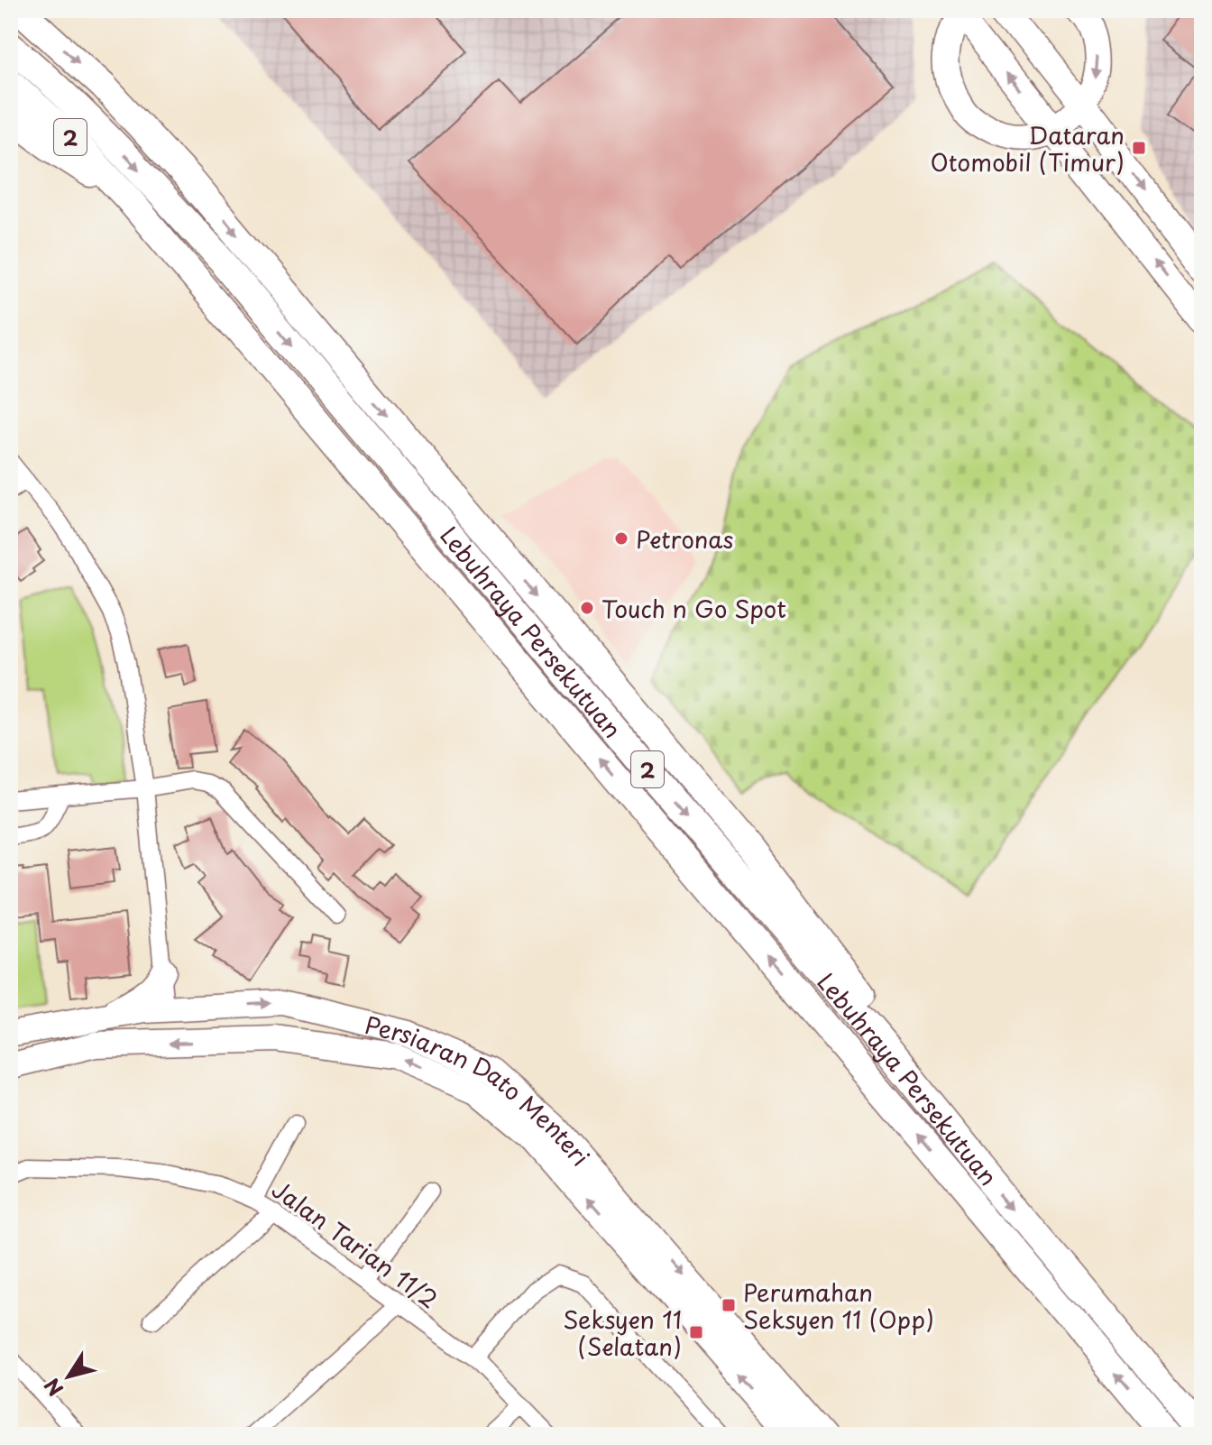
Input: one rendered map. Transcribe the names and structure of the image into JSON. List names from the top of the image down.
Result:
{
  "streets": {
    "highway": ["2", "Lebuhraya Persekutuan"],
    "main road": ["Persiaran Dato Menteri"],
    "street": ["Jalan Tarian 11/2"]
  },
  "places": {
    "transit": ["Dataran Otomobil (Timur)", "Perumahan Seksyen 11 (Opp)", "Seksyen 11 (Selatan)"],
    "other": ["Petronas", "Touch n Go Spot"]
  },
  "north": "bottom left"
}
